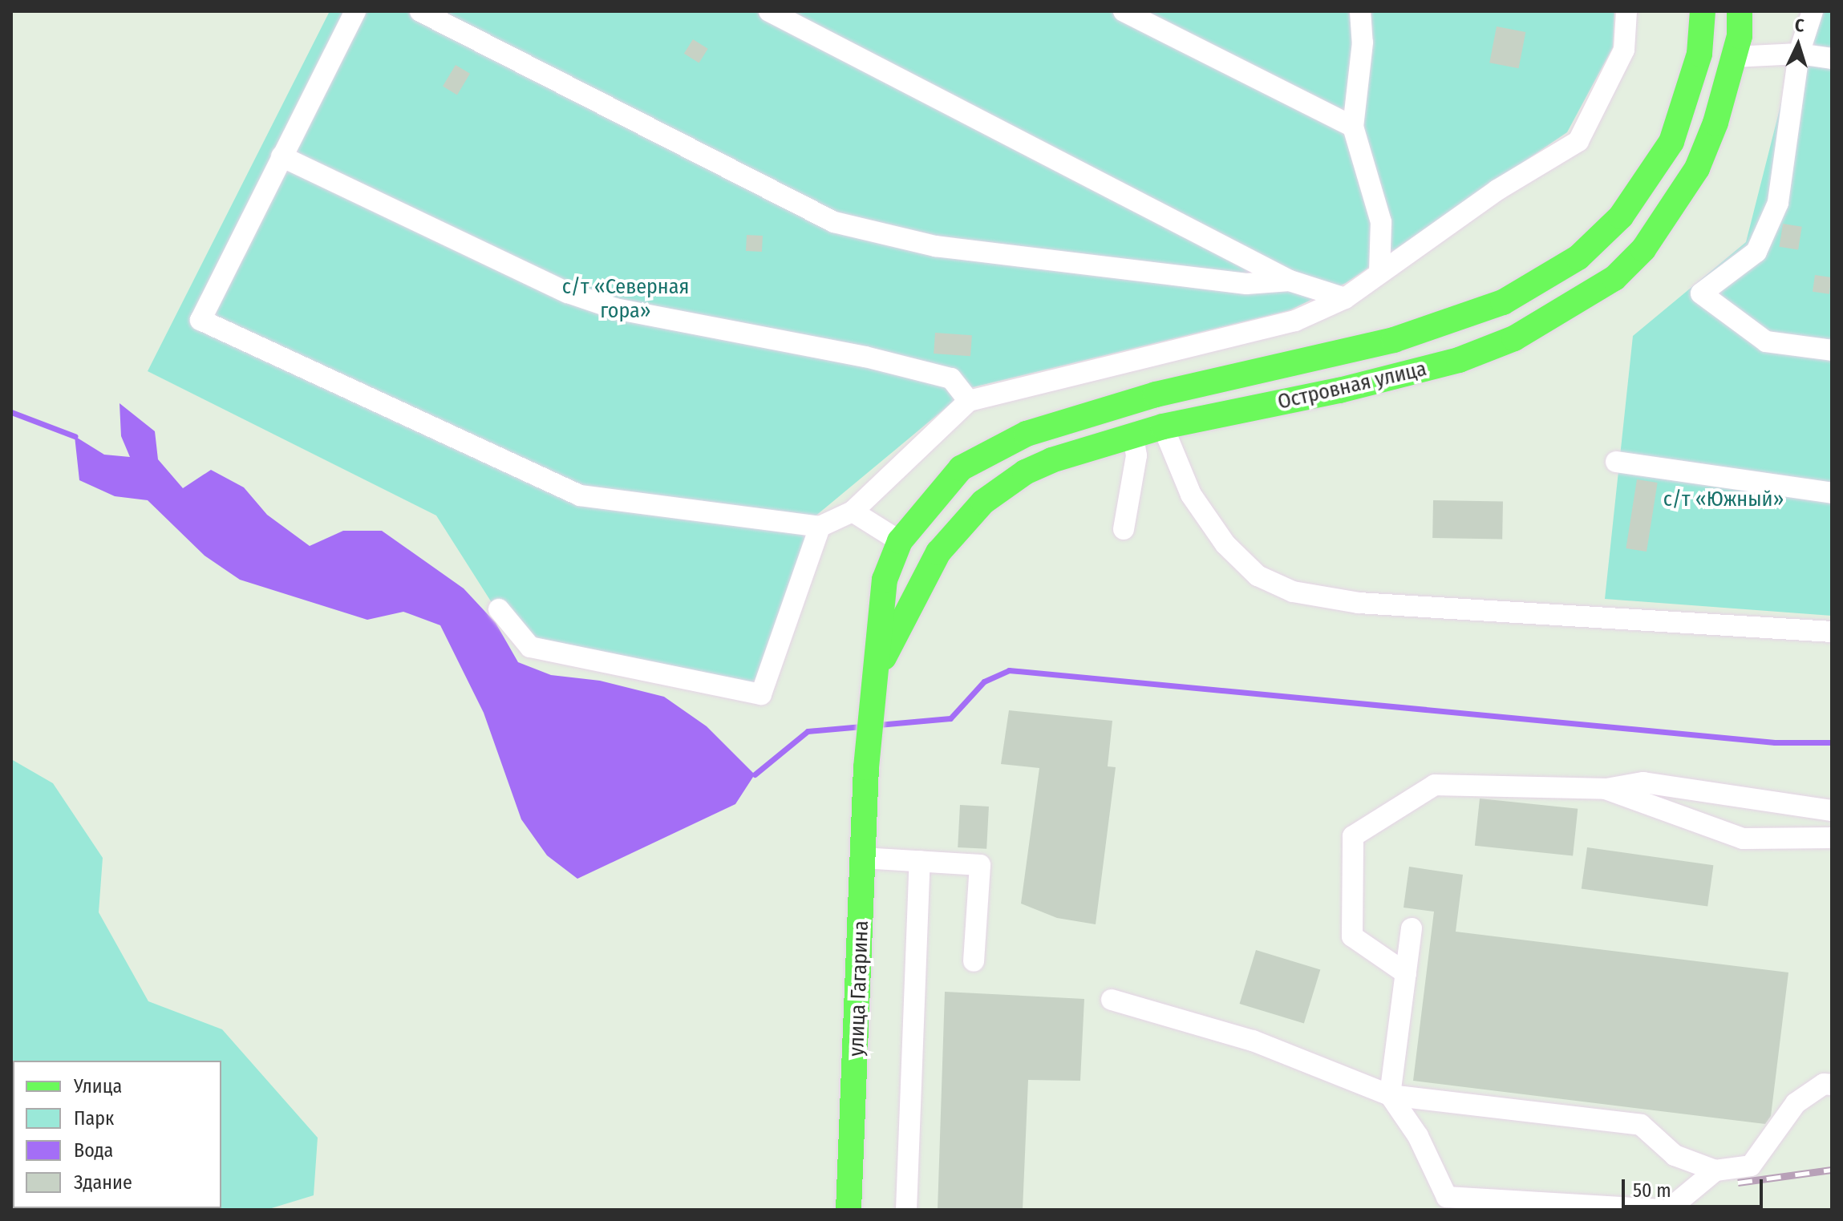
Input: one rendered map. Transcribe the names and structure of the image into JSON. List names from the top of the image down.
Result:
{
  "streets": {
    "main road": ["Островная улица", "улица Гагарина"]
  },
  "crossings": [
    ["Островная улица", "улица Гагарина"]
  ],
  "parks": ["с/т «Северная гора»", "с/т «Южный»"],
  "legend": [
    "Улица",
    "Парк",
    "Вода",
    "Здание"
  ],
  "scale_bar": "50 m",
  "north": "top"
}
